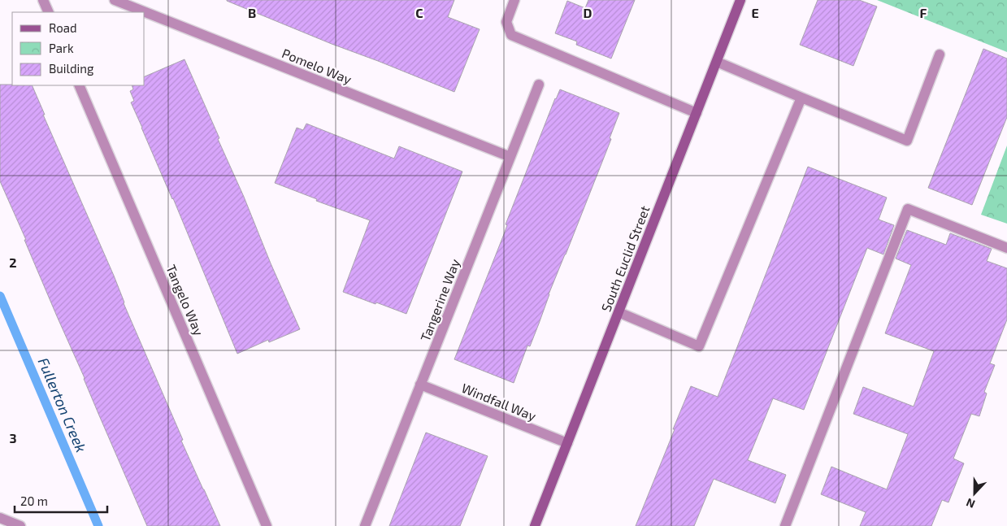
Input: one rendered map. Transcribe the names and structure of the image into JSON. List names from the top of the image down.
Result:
{
  "streets": {
    "main road": ["South Euclid Street"],
    "street": [
      "Pomelo Way",
      "Tangelo Way",
      "Tangerine Way",
      "Windfall Way"
    ]
  },
  "crossings": [
    ["Pomelo Way", "Tangerine Way"],
    ["South Euclid Street", "Windfall Way"],
    ["Tangerine Way", "Windfall Way"]
  ],
  "water": ["Fullerton Creek"],
  "legend": ["Road", "Park", "Building"],
  "scale_bar": "20 m",
  "north": "bottom",
  "grid": {
    "columns": [
      "B",
      "C",
      "D",
      "E",
      "F"
    ],
    "rows": ["2", "3"]
  }
}
